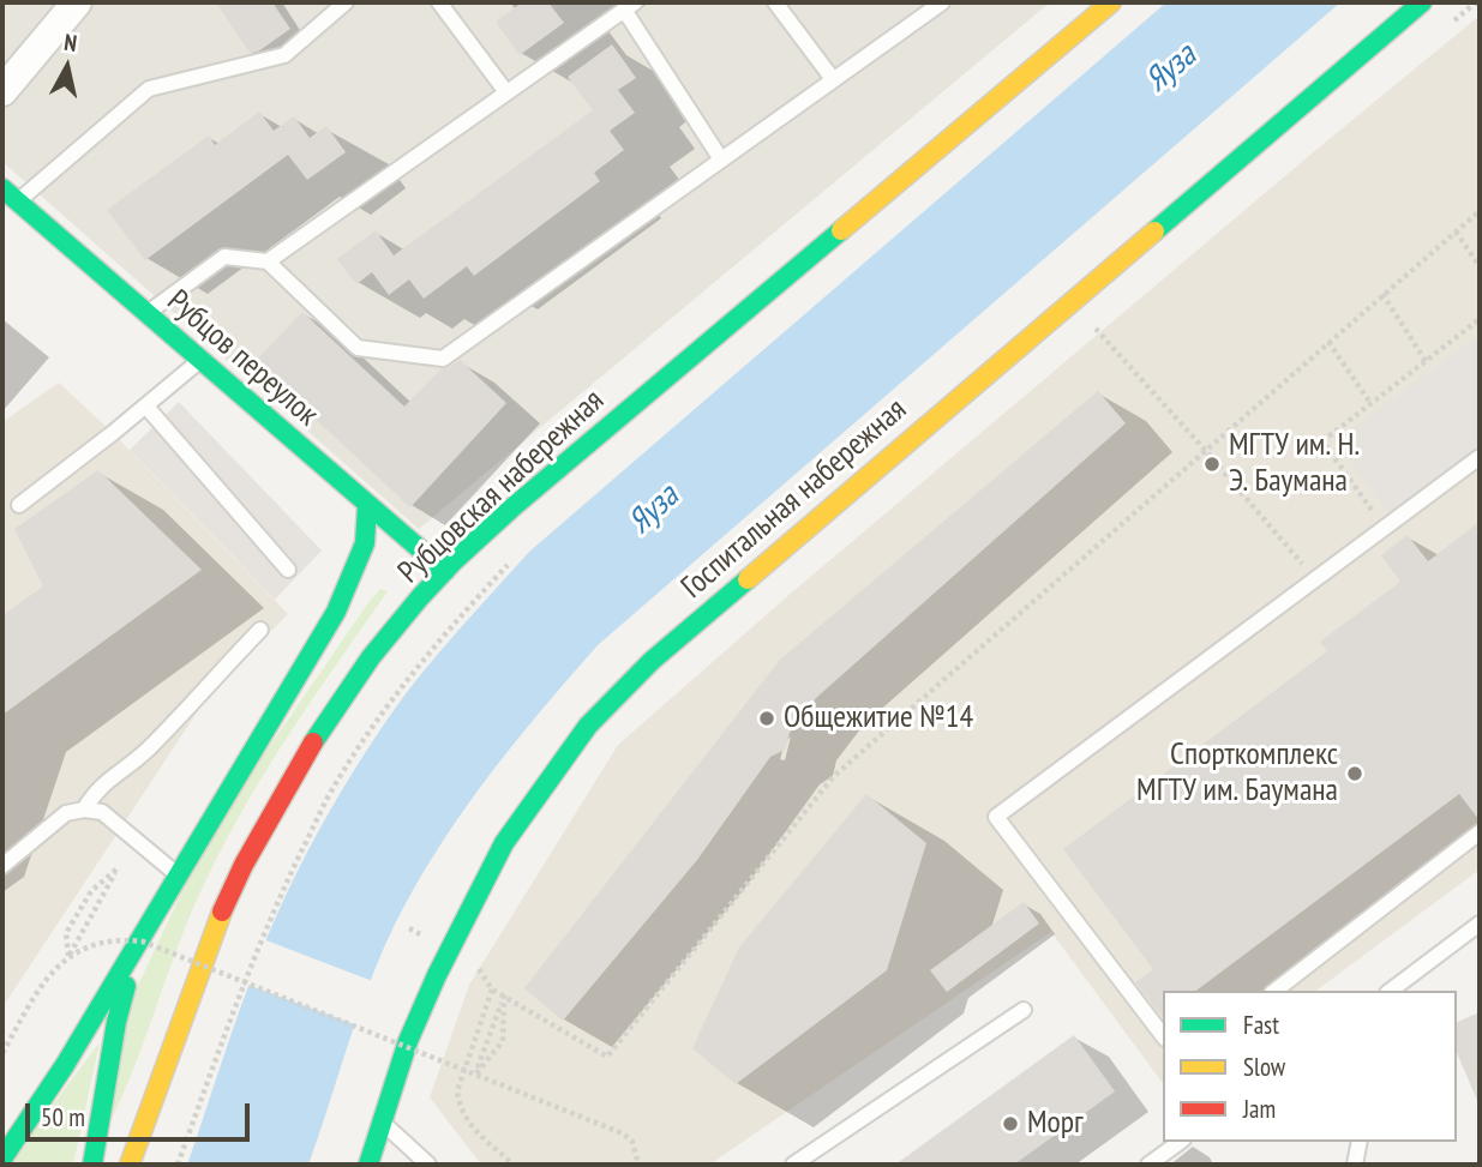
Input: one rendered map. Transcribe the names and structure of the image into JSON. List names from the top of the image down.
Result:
{
  "streets": {
    "main road": ["Рубцов переулок", "Рубцовская набережная", "Госпитальная набережная"]
  },
  "crossings": [
    ["Рубцов переулок", "Рубцовская набережная"]
  ],
  "water": ["Яуза"],
  "places": [
    "МГТУ им. Н. Э. Баумана",
    "Общежитие №14",
    "Спорткомплекс МГТУ им. Баумана",
    "Морг"
  ],
  "legend": ["Fast", "Slow", "Jam"],
  "scale_bar": "50 m",
  "north": "top"
}
